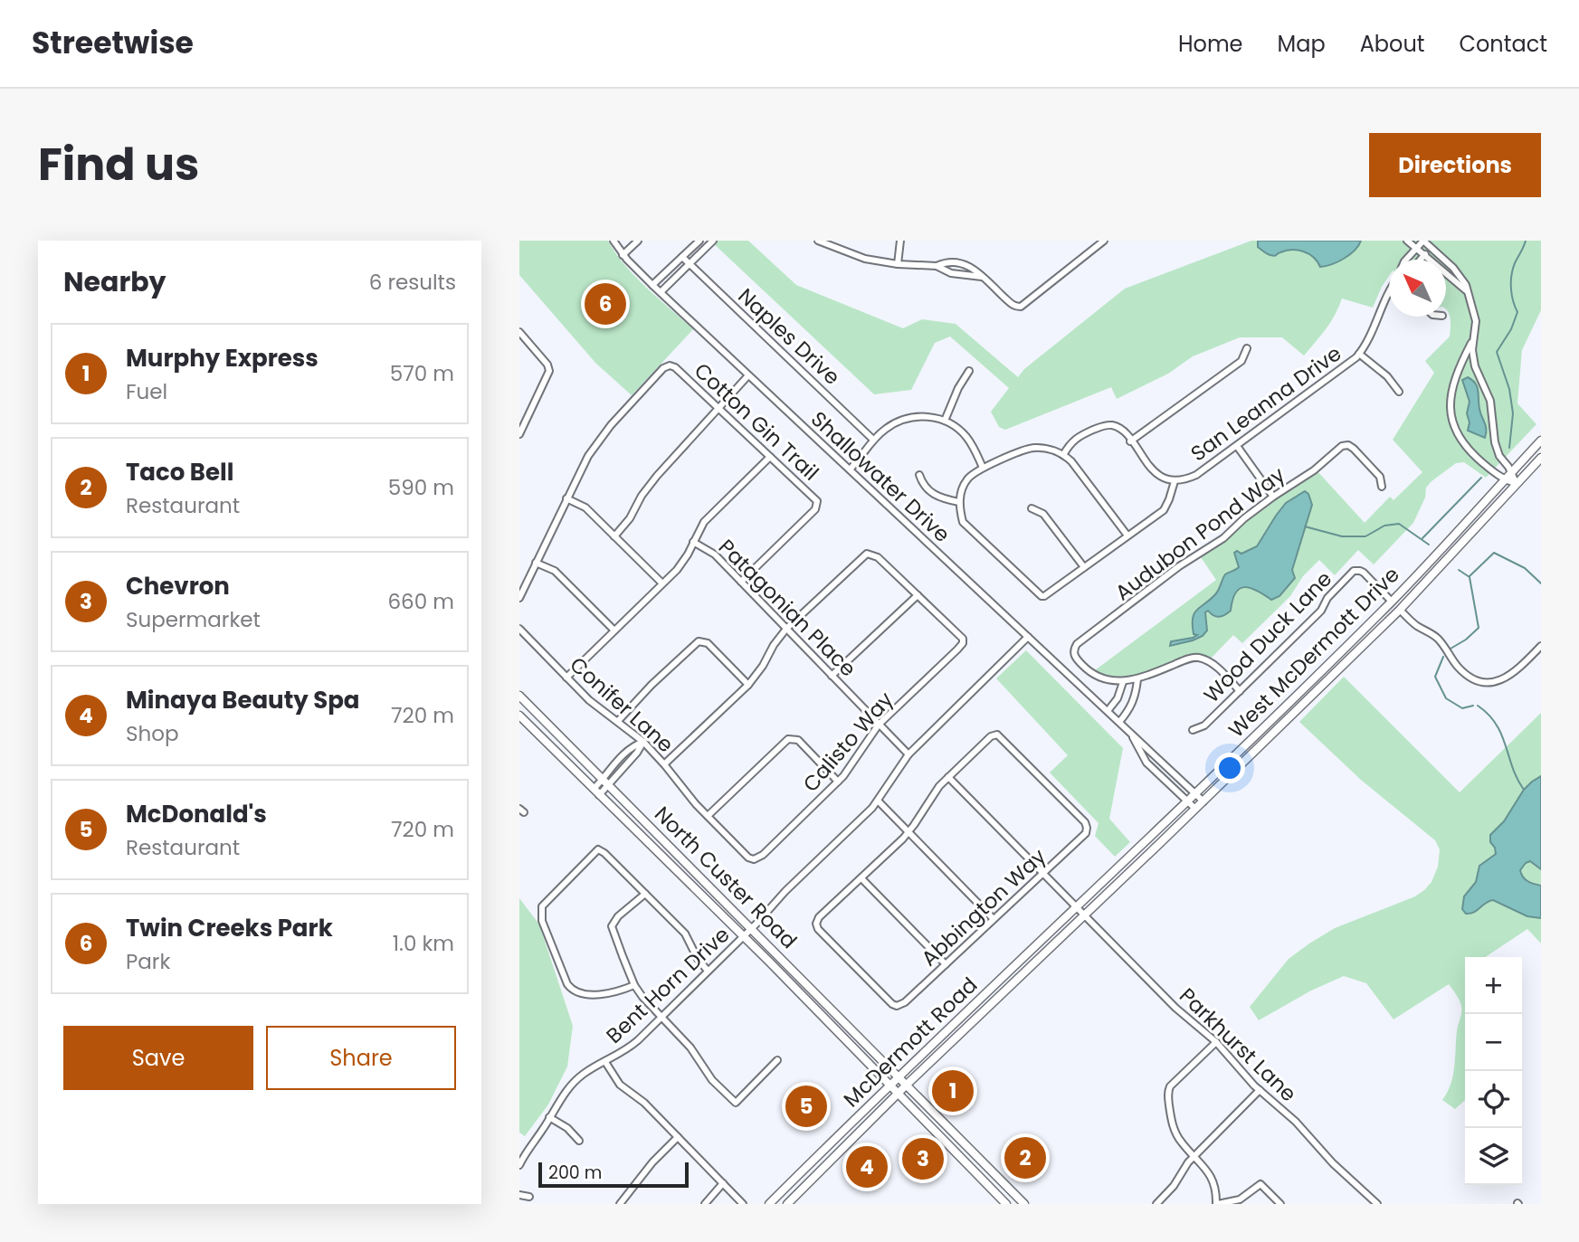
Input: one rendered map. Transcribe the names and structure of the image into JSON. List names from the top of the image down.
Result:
{
  "streets": {
    "main road": ["West McDermott Drive", "North Custer Road", "McDermott Road"],
    "street": [
      "Naples Drive",
      "San Leanna Drive",
      "Cotton Gin Trail",
      "Shallowater Drive",
      "Audubon Pond Way",
      "Patagonian Place",
      "Wood Duck Lane",
      "Conifer Lane",
      "Calisto Way",
      "Abbington Way",
      "Bent Horn Drive",
      "Parkhurst Lane"
    ]
  },
  "crossings": [
    ["Cotton Gin Trail", "Patagonian Place"],
    ["Shallowater Drive", "West McDermott Drive"],
    ["Shallowater Drive", "Bent Horn Drive"],
    ["Patagonian Place", "Calisto Way"],
    ["Patagonian Place", "Bent Horn Drive"],
    ["Wood Duck Lane", "West McDermott Drive"],
    ["West McDermott Drive", "McDermott Road"],
    ["West McDermott Drive", "Parkhurst Lane"],
    ["Conifer Lane", "Calisto Way"],
    ["North Custer Road", "Bent Horn Drive"],
    ["North Custer Road", "McDermott Road"],
    ["Abbington Way", "Parkhurst Lane"],
    ["McDermott Road", "Parkhurst Lane"]
  ],
  "scale_bar": "200 m",
  "north": "top left",
  "page": {
    "header": "Streetwise",
    "nav": [
      "Home",
      "Map",
      "About",
      "Contact"
    ],
    "title": "Find us",
    "buttons": [
      "Directions",
      ["Save", "Share"]
    ],
    "heading": ["Nearby", "6 results"],
    "pins": [
      "6",
      "1",
      "5",
      "2",
      "3",
      "4"
    ],
    "list": [
      {
        "mark": "1",
        "name": "Murphy Express",
        "note": "Fuel",
        "value": "570 m"
      },
      {
        "mark": "2",
        "name": "Taco Bell",
        "note": "Restaurant",
        "value": "590 m"
      },
      {
        "mark": "3",
        "name": "Chevron",
        "note": "Supermarket",
        "value": "660 m"
      },
      {
        "mark": "4",
        "name": "Minaya Beauty Spa",
        "note": "Shop",
        "value": "720 m"
      },
      {
        "mark": "5",
        "name": "McDonald's",
        "note": "Restaurant",
        "value": "720 m"
      },
      {
        "mark": "6",
        "name": "Twin Creeks Park",
        "note": "Park",
        "value": "1.0 km"
      }
    ],
    "map_buttons": ["+", "−"],
    "scale": "200 m"
  }
}
